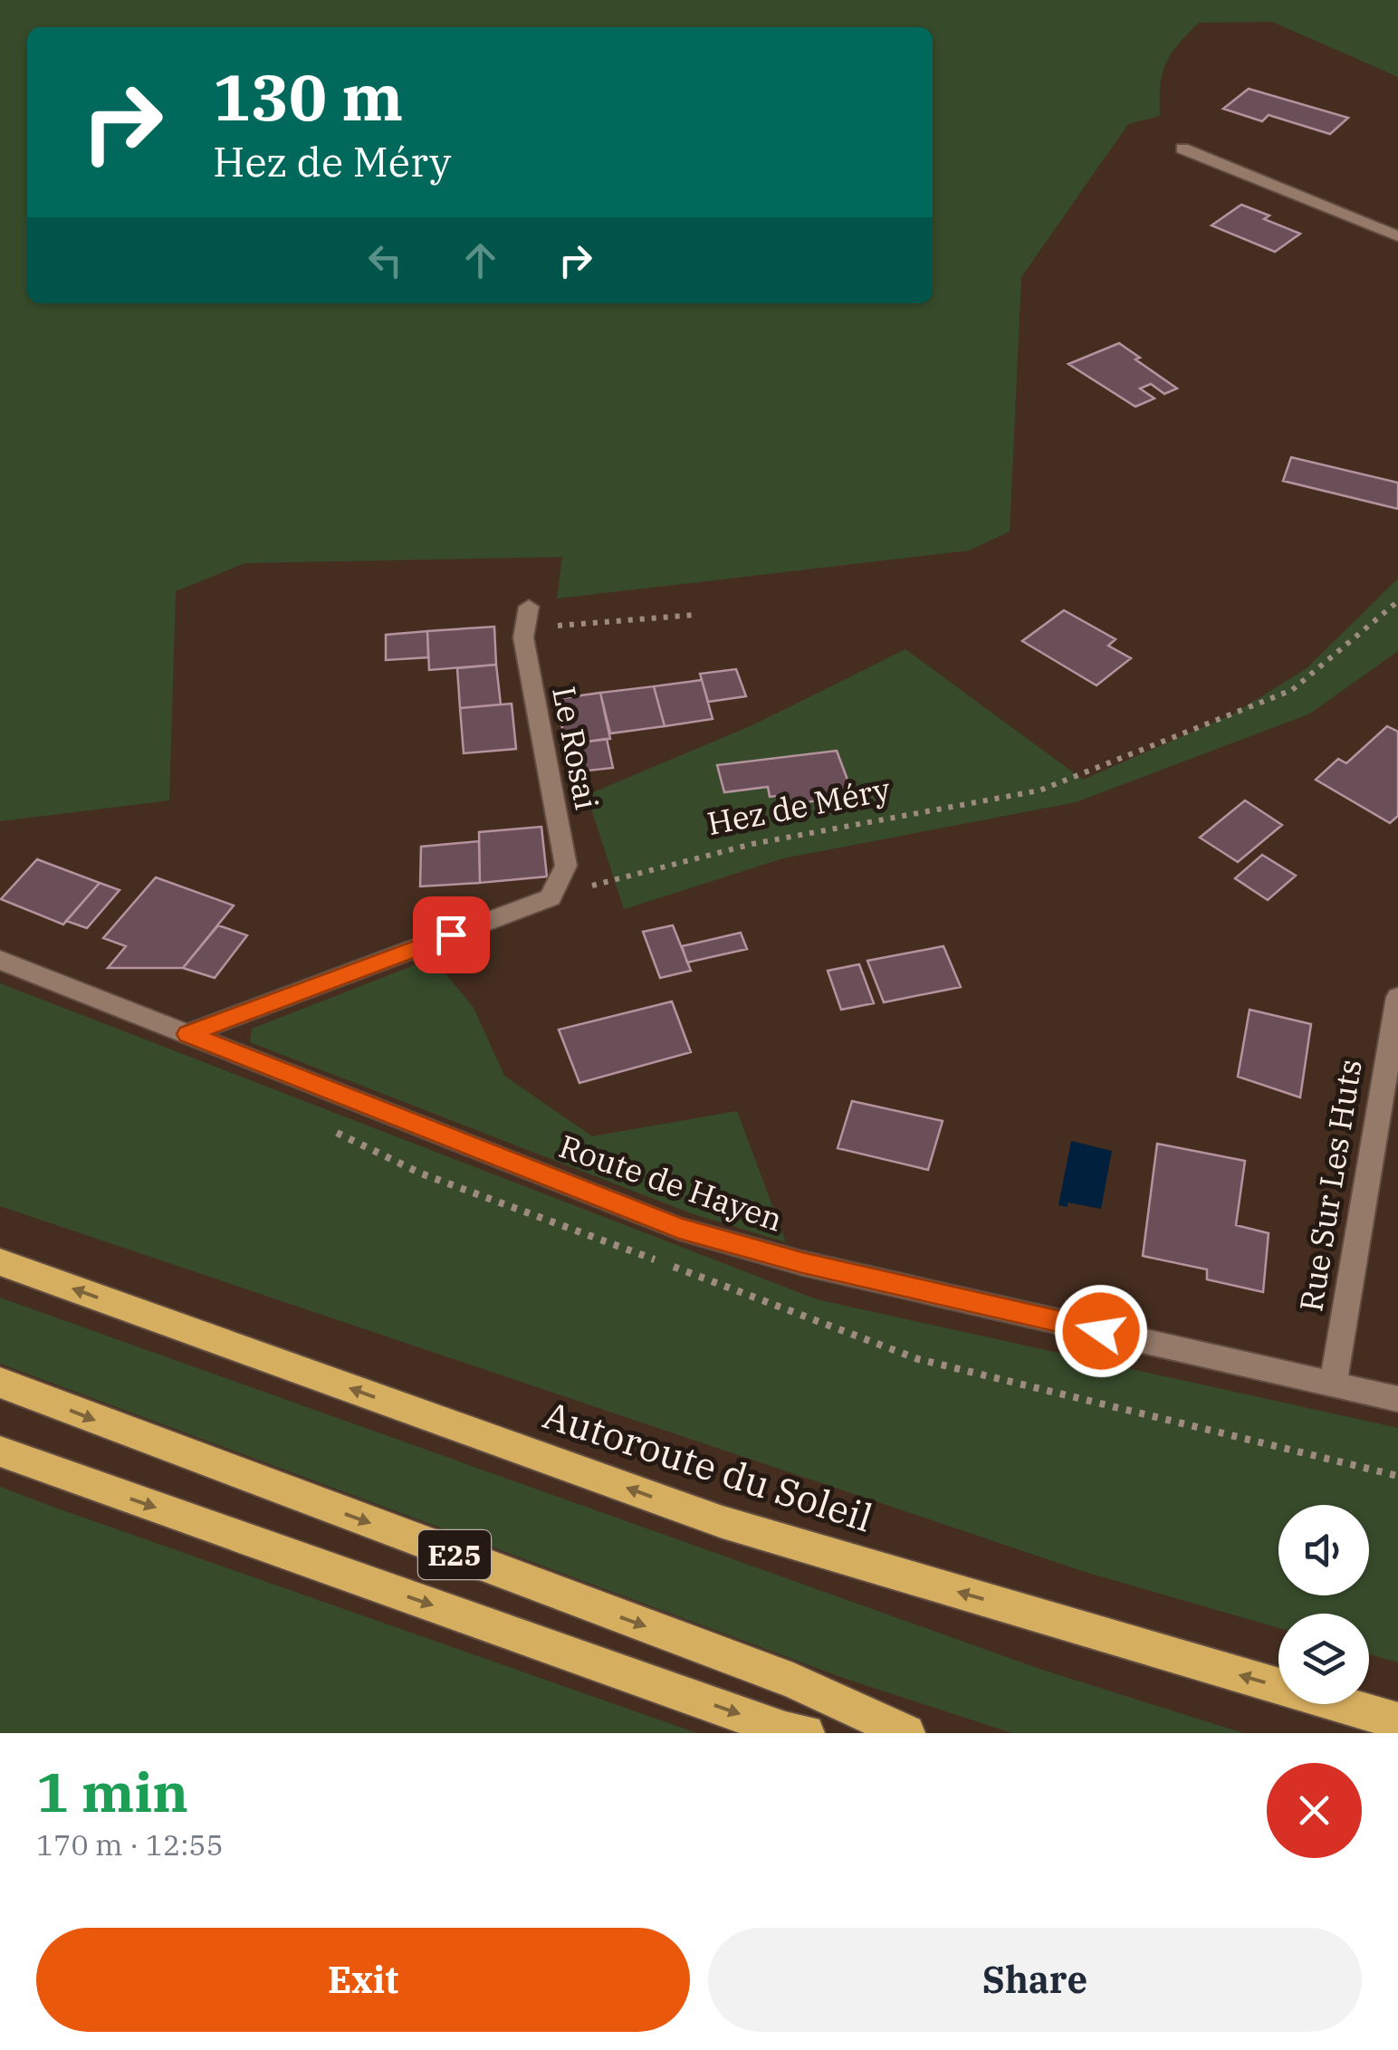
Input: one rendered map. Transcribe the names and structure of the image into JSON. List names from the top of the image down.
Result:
{
  "streets": {
    "highway": ["Autoroute du Soleil", "E25"],
    "street": ["Le Rosai", "Route de Hayen", "Rue Sur Les Huts"],
    "path": ["Hez de Méry"]
  },
  "crossings": [
    ["Le Rosai", "Hez de Méry"],
    ["Route de Hayen", "Rue Sur Les Huts"]
  ],
  "page": {
    "turn": ["130 m", "Hez de Méry"],
    "heading": ["1 min", "170 m · 12:55"],
    "buttons": ["Exit", "Share"]
  }
}
